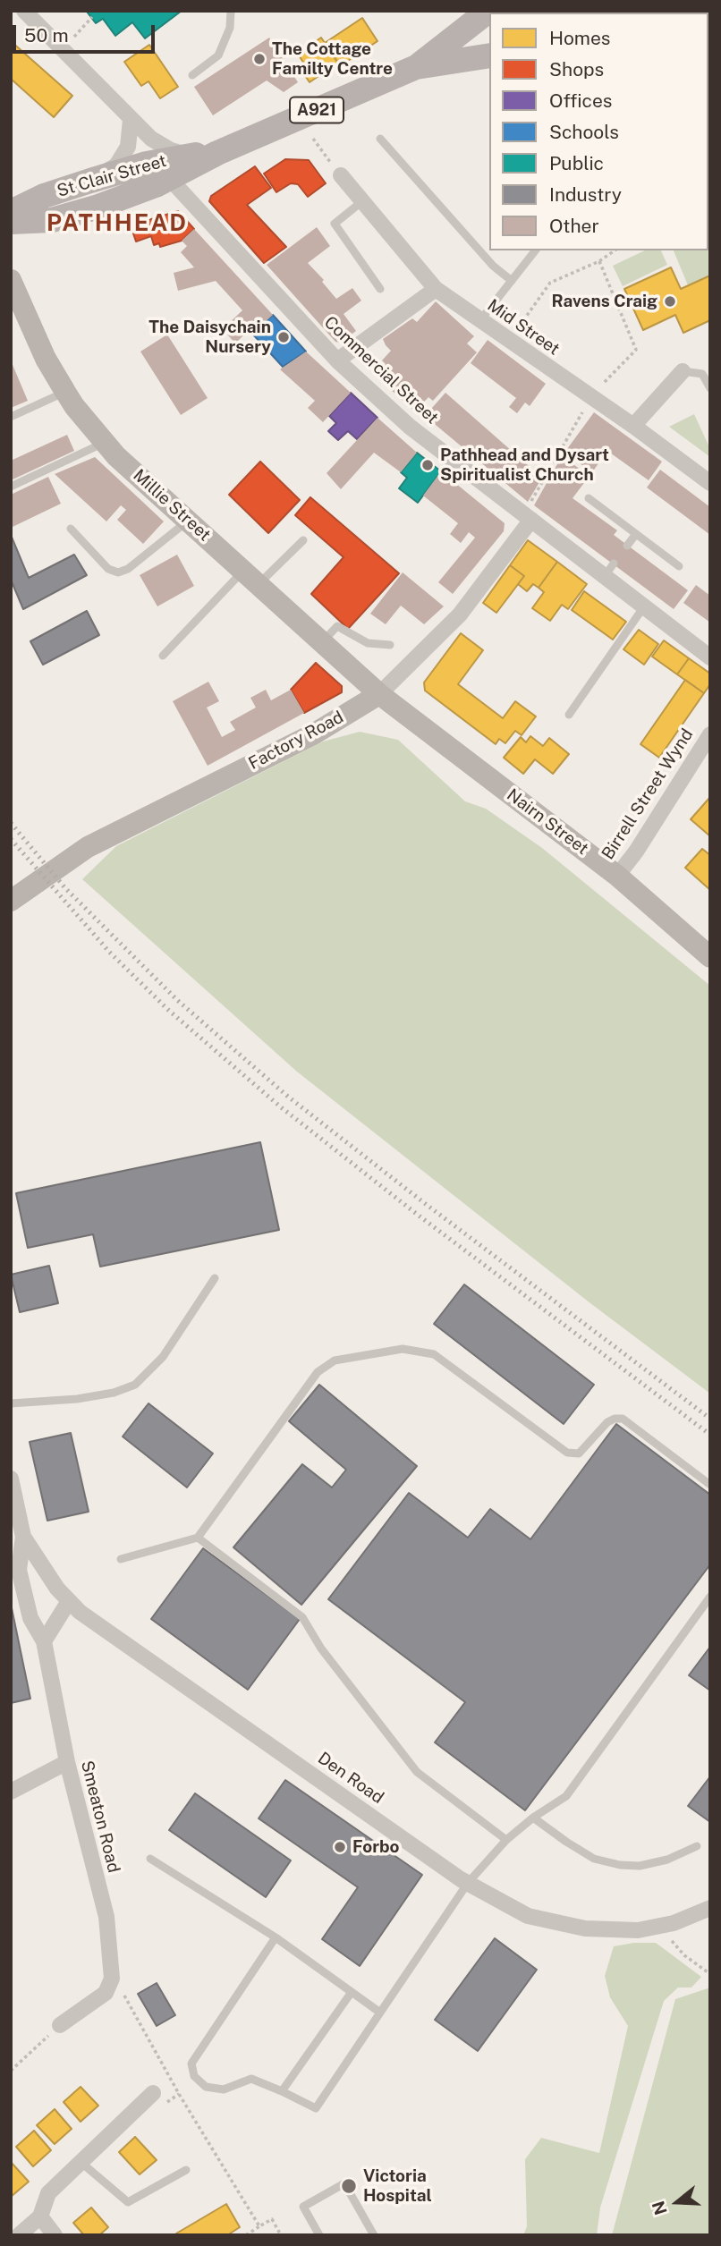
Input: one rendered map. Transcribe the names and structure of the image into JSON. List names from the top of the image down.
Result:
{
  "streets": {
    "main road": [
      "A921",
      "St Clair Street",
      "Millie Street",
      "Factory Road",
      "Nairn Street"
    ],
    "street": [
      "Mid Street",
      "Commercial Street",
      "Birrell Street Wynd",
      "Den Road",
      "Smeaton Road"
    ]
  },
  "crossings": [
    ["St Clair Street", "Commercial Street"],
    ["Commercial Street", "Factory Road"],
    ["Millie Street", "Factory Road"],
    ["Millie Street", "Nairn Street"],
    ["Factory Road", "Nairn Street"],
    ["Birrell Street Wynd", "Nairn Street"],
    ["Den Road", "Smeaton Road"]
  ],
  "districts": ["PATHHEAD"],
  "places": [
    "The Cottage Familty Centre",
    "Ravens Craig",
    "The Daisychain Nursery",
    "Pathhead and Dysart Spiritualist Church",
    "Forbo",
    "Victoria Hospital"
  ],
  "legend": [
    "Homes",
    "Shops",
    "Offices",
    "Schools",
    "Public",
    "Industry",
    "Other"
  ],
  "scale_bar": "50 m",
  "north": "left"
}
